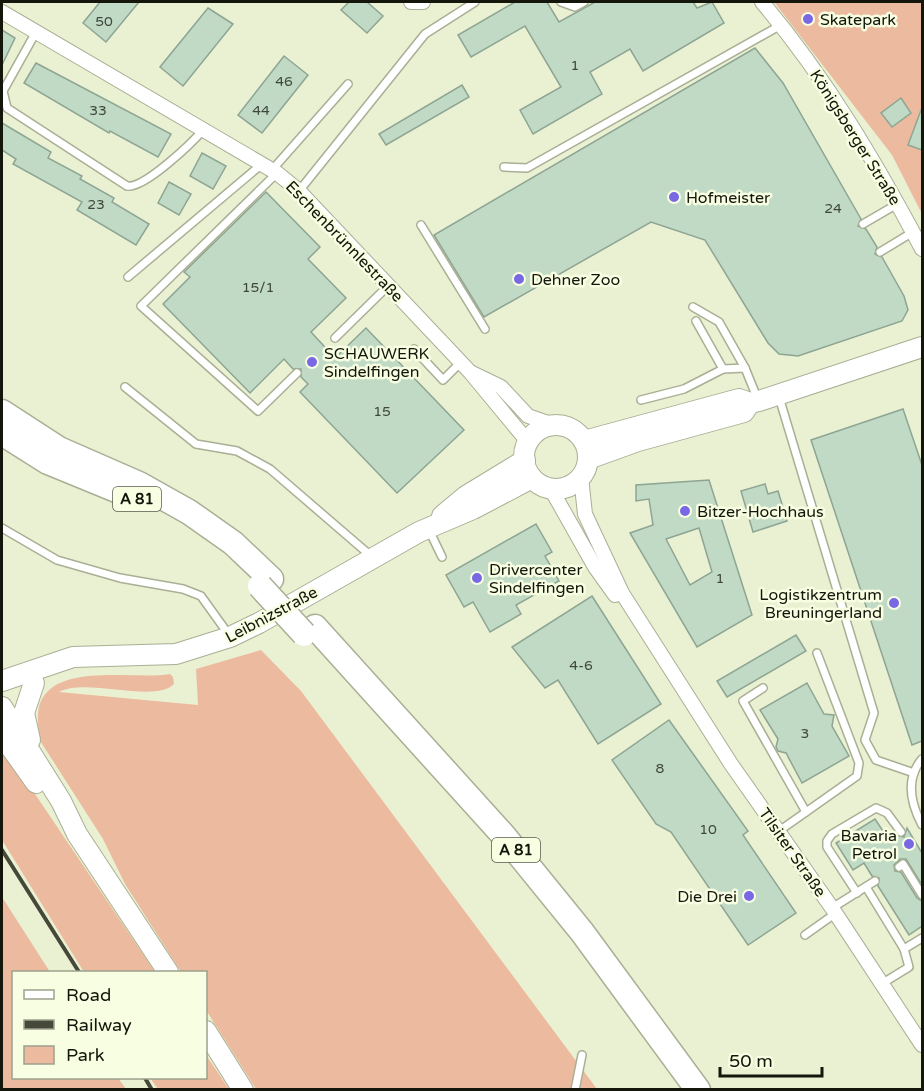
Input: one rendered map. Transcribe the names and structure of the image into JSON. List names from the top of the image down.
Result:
{
  "streets": {
    "highway": ["A 81"],
    "street": [
      "Königsberger Straße",
      "Eschenbrünnlestraße",
      "Leibnizstraße",
      "Tilsiter Straße"
    ]
  },
  "crossings": [
    ["Eschenbrünnlestraße", "Leibnizstraße"],
    ["Eschenbrünnlestraße", "Tilsiter Straße"],
    ["Leibnizstraße", "Tilsiter Straße"]
  ],
  "places": [
    "Skatepark",
    "Hofmeister",
    "Dehner Zoo",
    "SCHAUWERK Sindelfingen",
    "Bitzer-Hochhaus",
    "Drivercenter Sindelfingen",
    "Logistikzentrum Breuningerland",
    "Bavaria Petrol",
    "Die Drei"
  ],
  "house_numbers": [
    "50",
    "1",
    "46",
    "33",
    "44",
    "23",
    "24",
    "15/1",
    "15",
    "1",
    "4-6",
    "3",
    "8",
    "10"
  ],
  "legend": ["Road", "Railway", "Park"],
  "scale_bar": "50 m"
}
